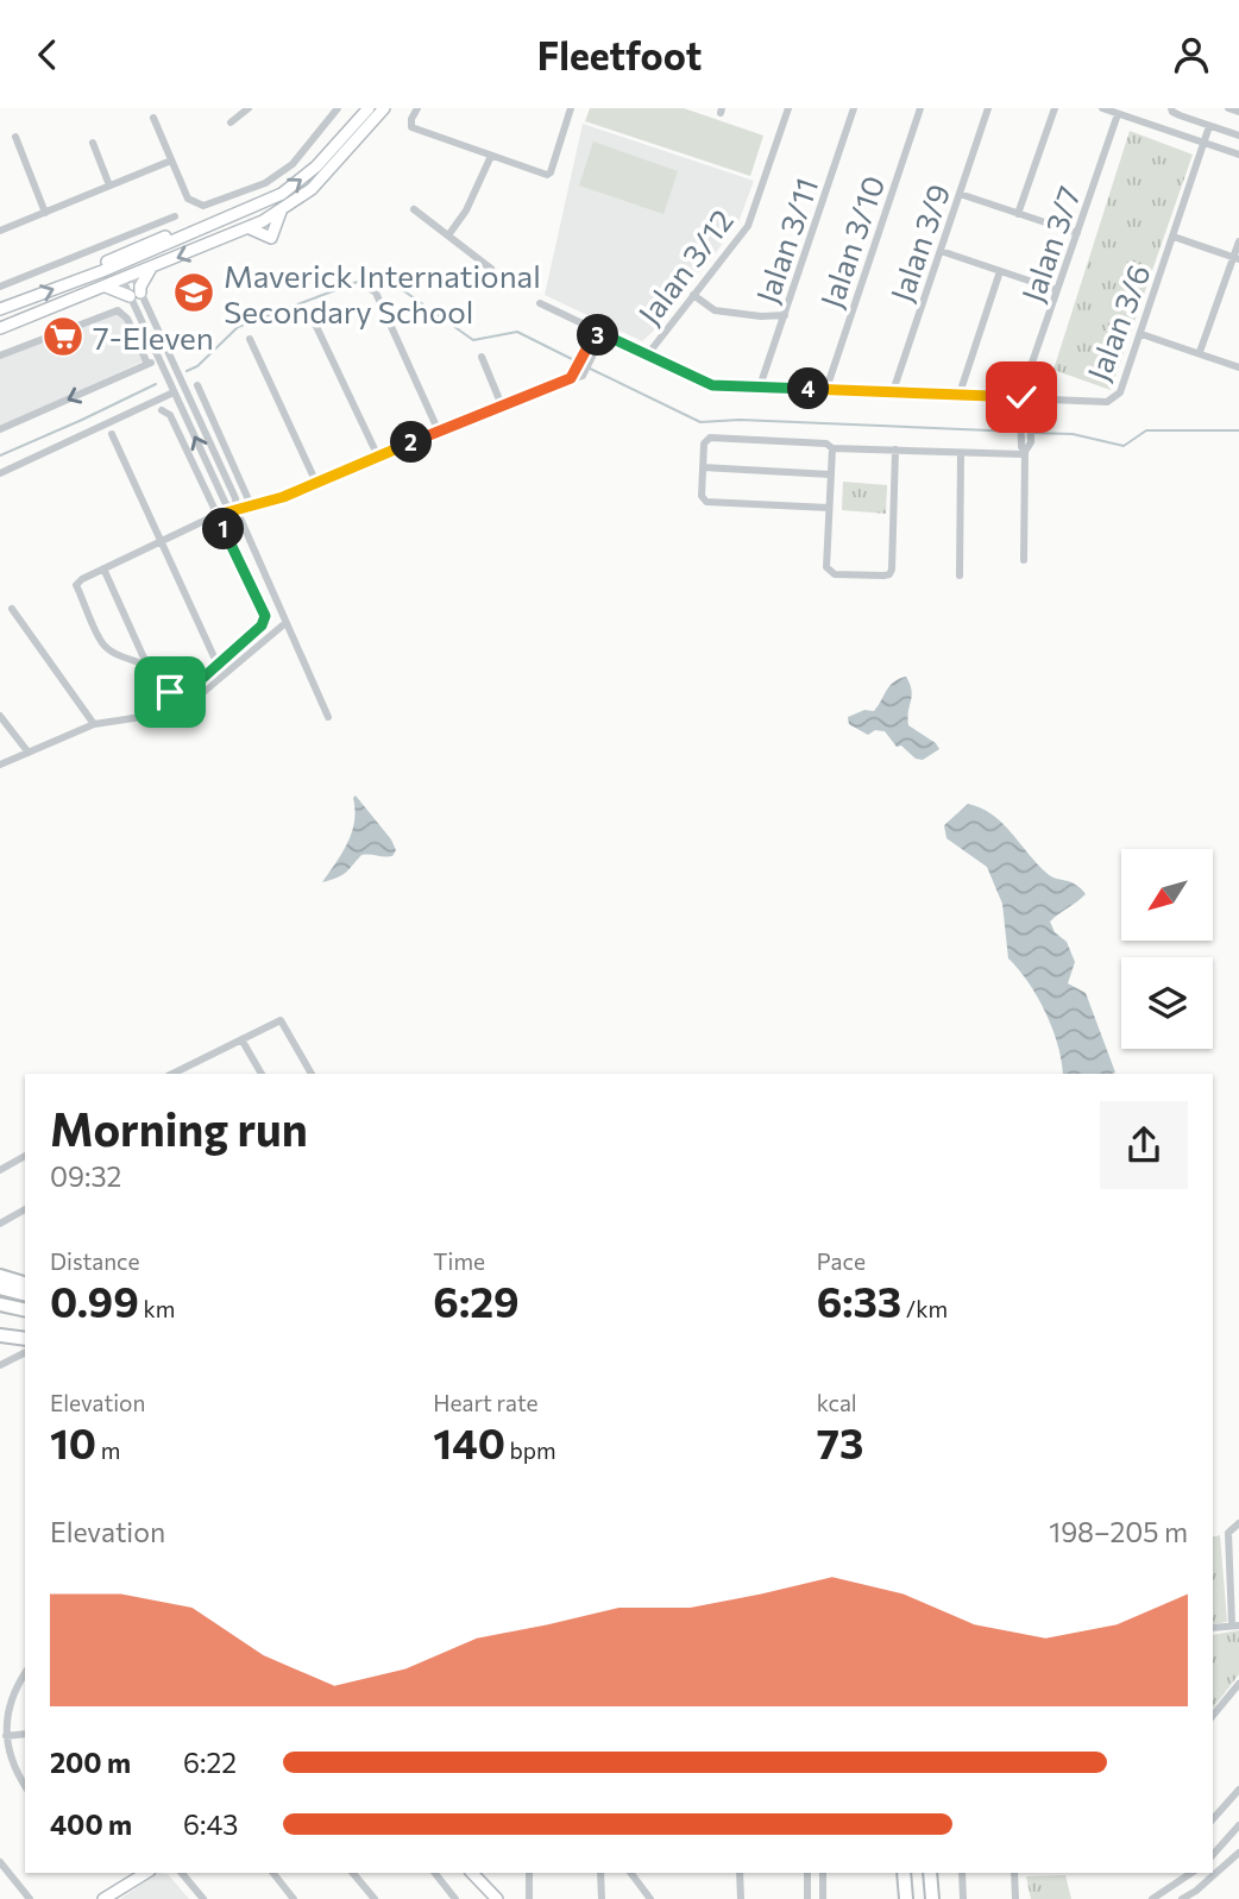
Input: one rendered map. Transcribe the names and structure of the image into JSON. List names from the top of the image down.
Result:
{
  "streets": {
    "street": [
      "Jalan 3/11",
      "Jalan 3/10",
      "Jalan 3/9",
      "Jalan 3/7",
      "Jalan 3/12",
      "Jalan 3/6"
    ]
  },
  "crossings": [
    ["Jalan 3/11", "Jalan 3/6"],
    ["Jalan 3/10", "Jalan 3/6"],
    ["Jalan 3/9", "Jalan 3/6"],
    ["Jalan 3/7", "Jalan 3/6"],
    ["Jalan 3/12", "Jalan 3/6"]
  ],
  "places": {
    "school or university": ["Maverick International Secondary School"],
    "supermarket": ["7-Eleven"]
  },
  "north": "bottom left",
  "page": {
    "header": "Fleetfoot",
    "pins": [
      "3",
      "4",
      "2",
      "1"
    ],
    "heading": ["Morning run", "09:32"],
    "stats": [
      ["Distance", "0.99 km"],
      ["Time", "6:29"],
      ["Pace", "6:33 /km"],
      ["Elevation", "10 m"],
      ["Heart rate", "140 bpm"],
      ["kcal", "73"]
    ],
    "chart": ["Elevation", "198–205 m"],
    "list": [
      {
        "name": "200 m",
        "note": "6:22"
      },
      {
        "name": "400 m",
        "note": "6:43"
      }
    ]
  }
}
